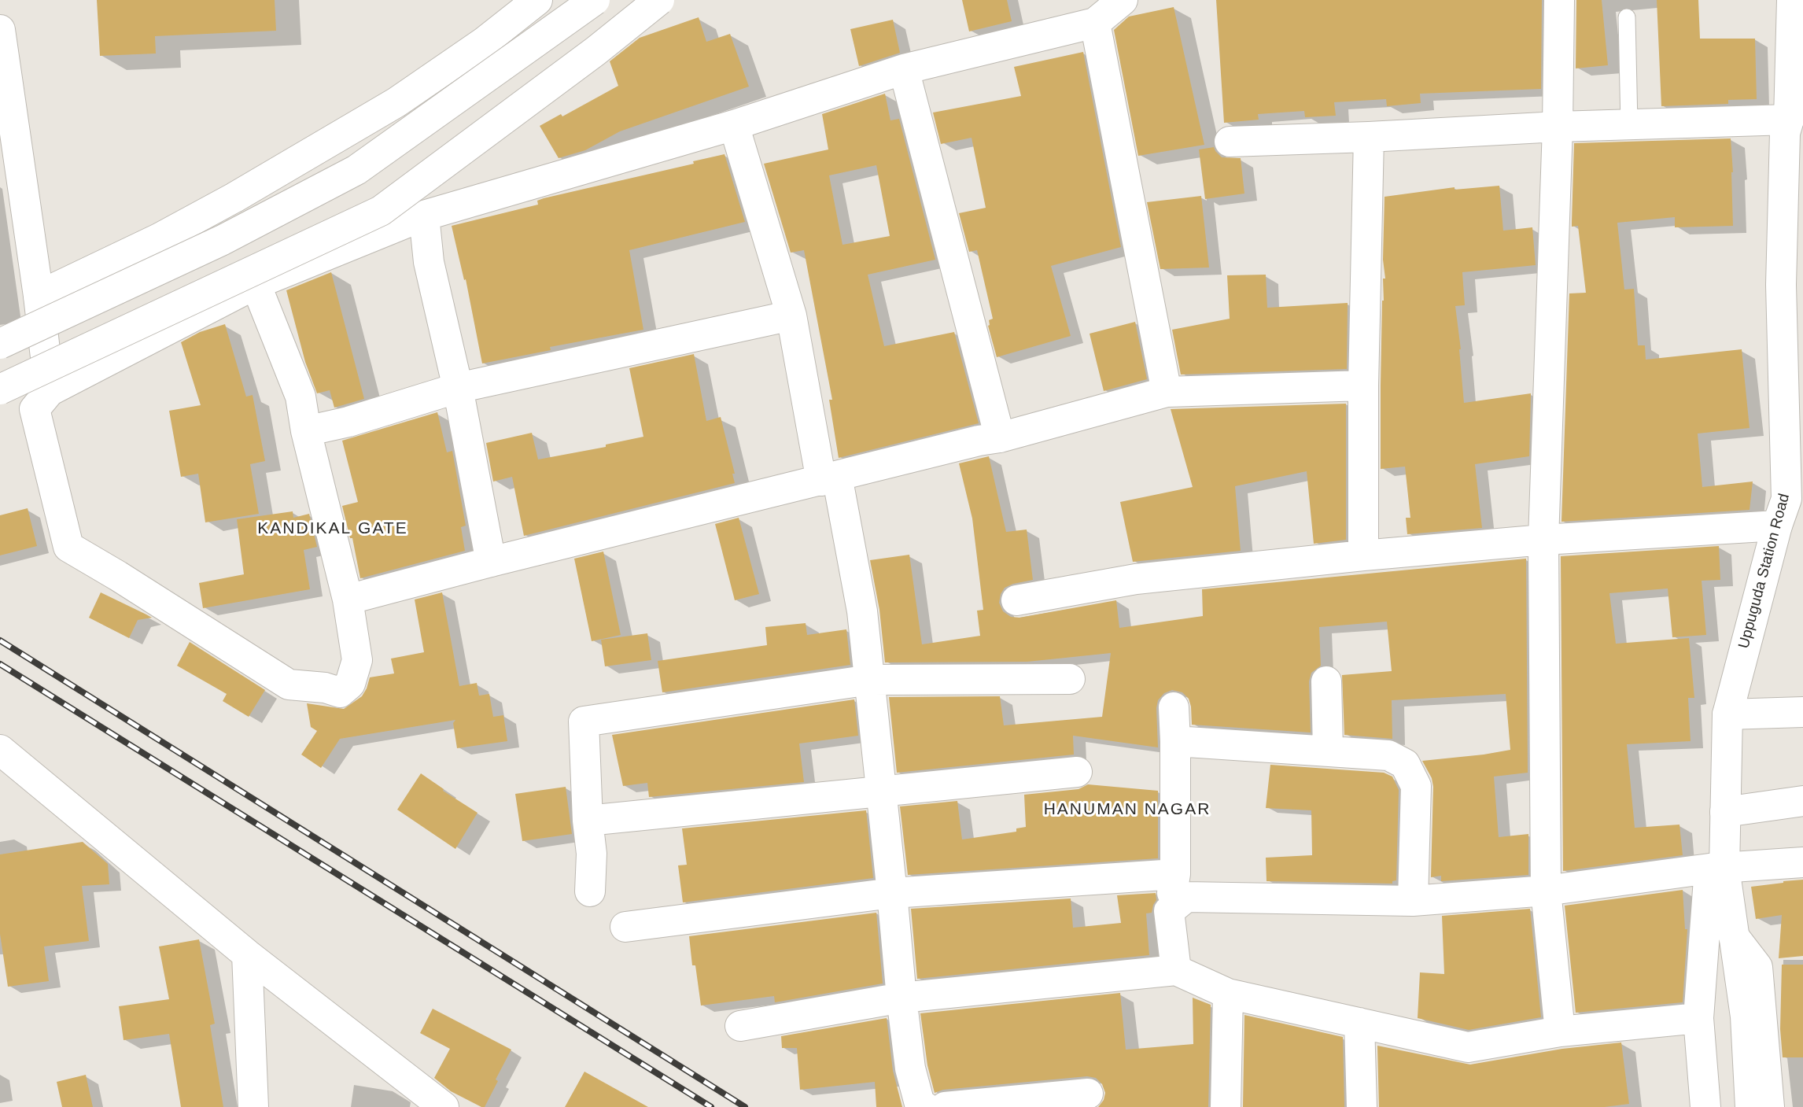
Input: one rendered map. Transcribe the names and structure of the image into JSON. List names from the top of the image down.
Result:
{
  "streets": {
    "street": ["Uppuguda Station Road"]
  },
  "districts": ["KANDIKAL GATE", "HANUMAN NAGAR"]
}
